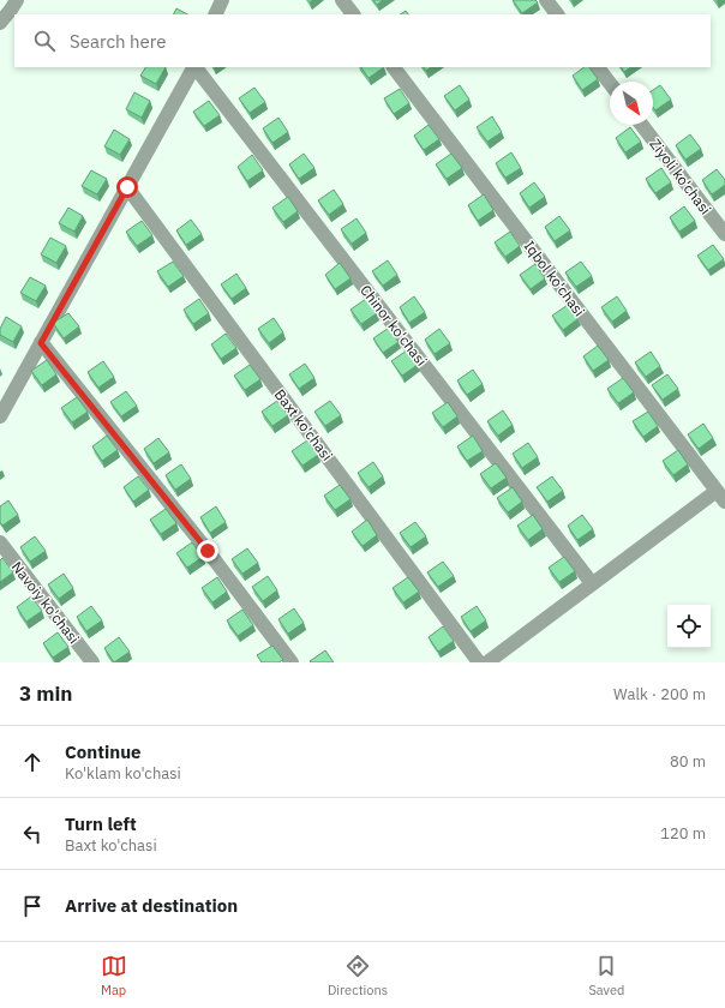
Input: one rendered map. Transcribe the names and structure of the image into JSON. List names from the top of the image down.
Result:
{
  "streets": {
    "street": [
      "Ziyoli ko'chasi",
      "Iqbol ko'chasi",
      "Chinor ko'chasi",
      "Baxt ko'chasi",
      "Navoiy ko'chasi"
    ]
  },
  "north": "bottom right",
  "page": {
    "search": "Search here",
    "heading": ["3 min", "Walk · 200 m"],
    "list": [
      ["Continue", "Ko'klam ko'chasi", "80 m"],
      ["Turn left", "Baxt ko'chasi", "120 m"],
      "Arrive at destination"
    ],
    "nav": ["Map", "Directions", "Saved"]
  }
}
